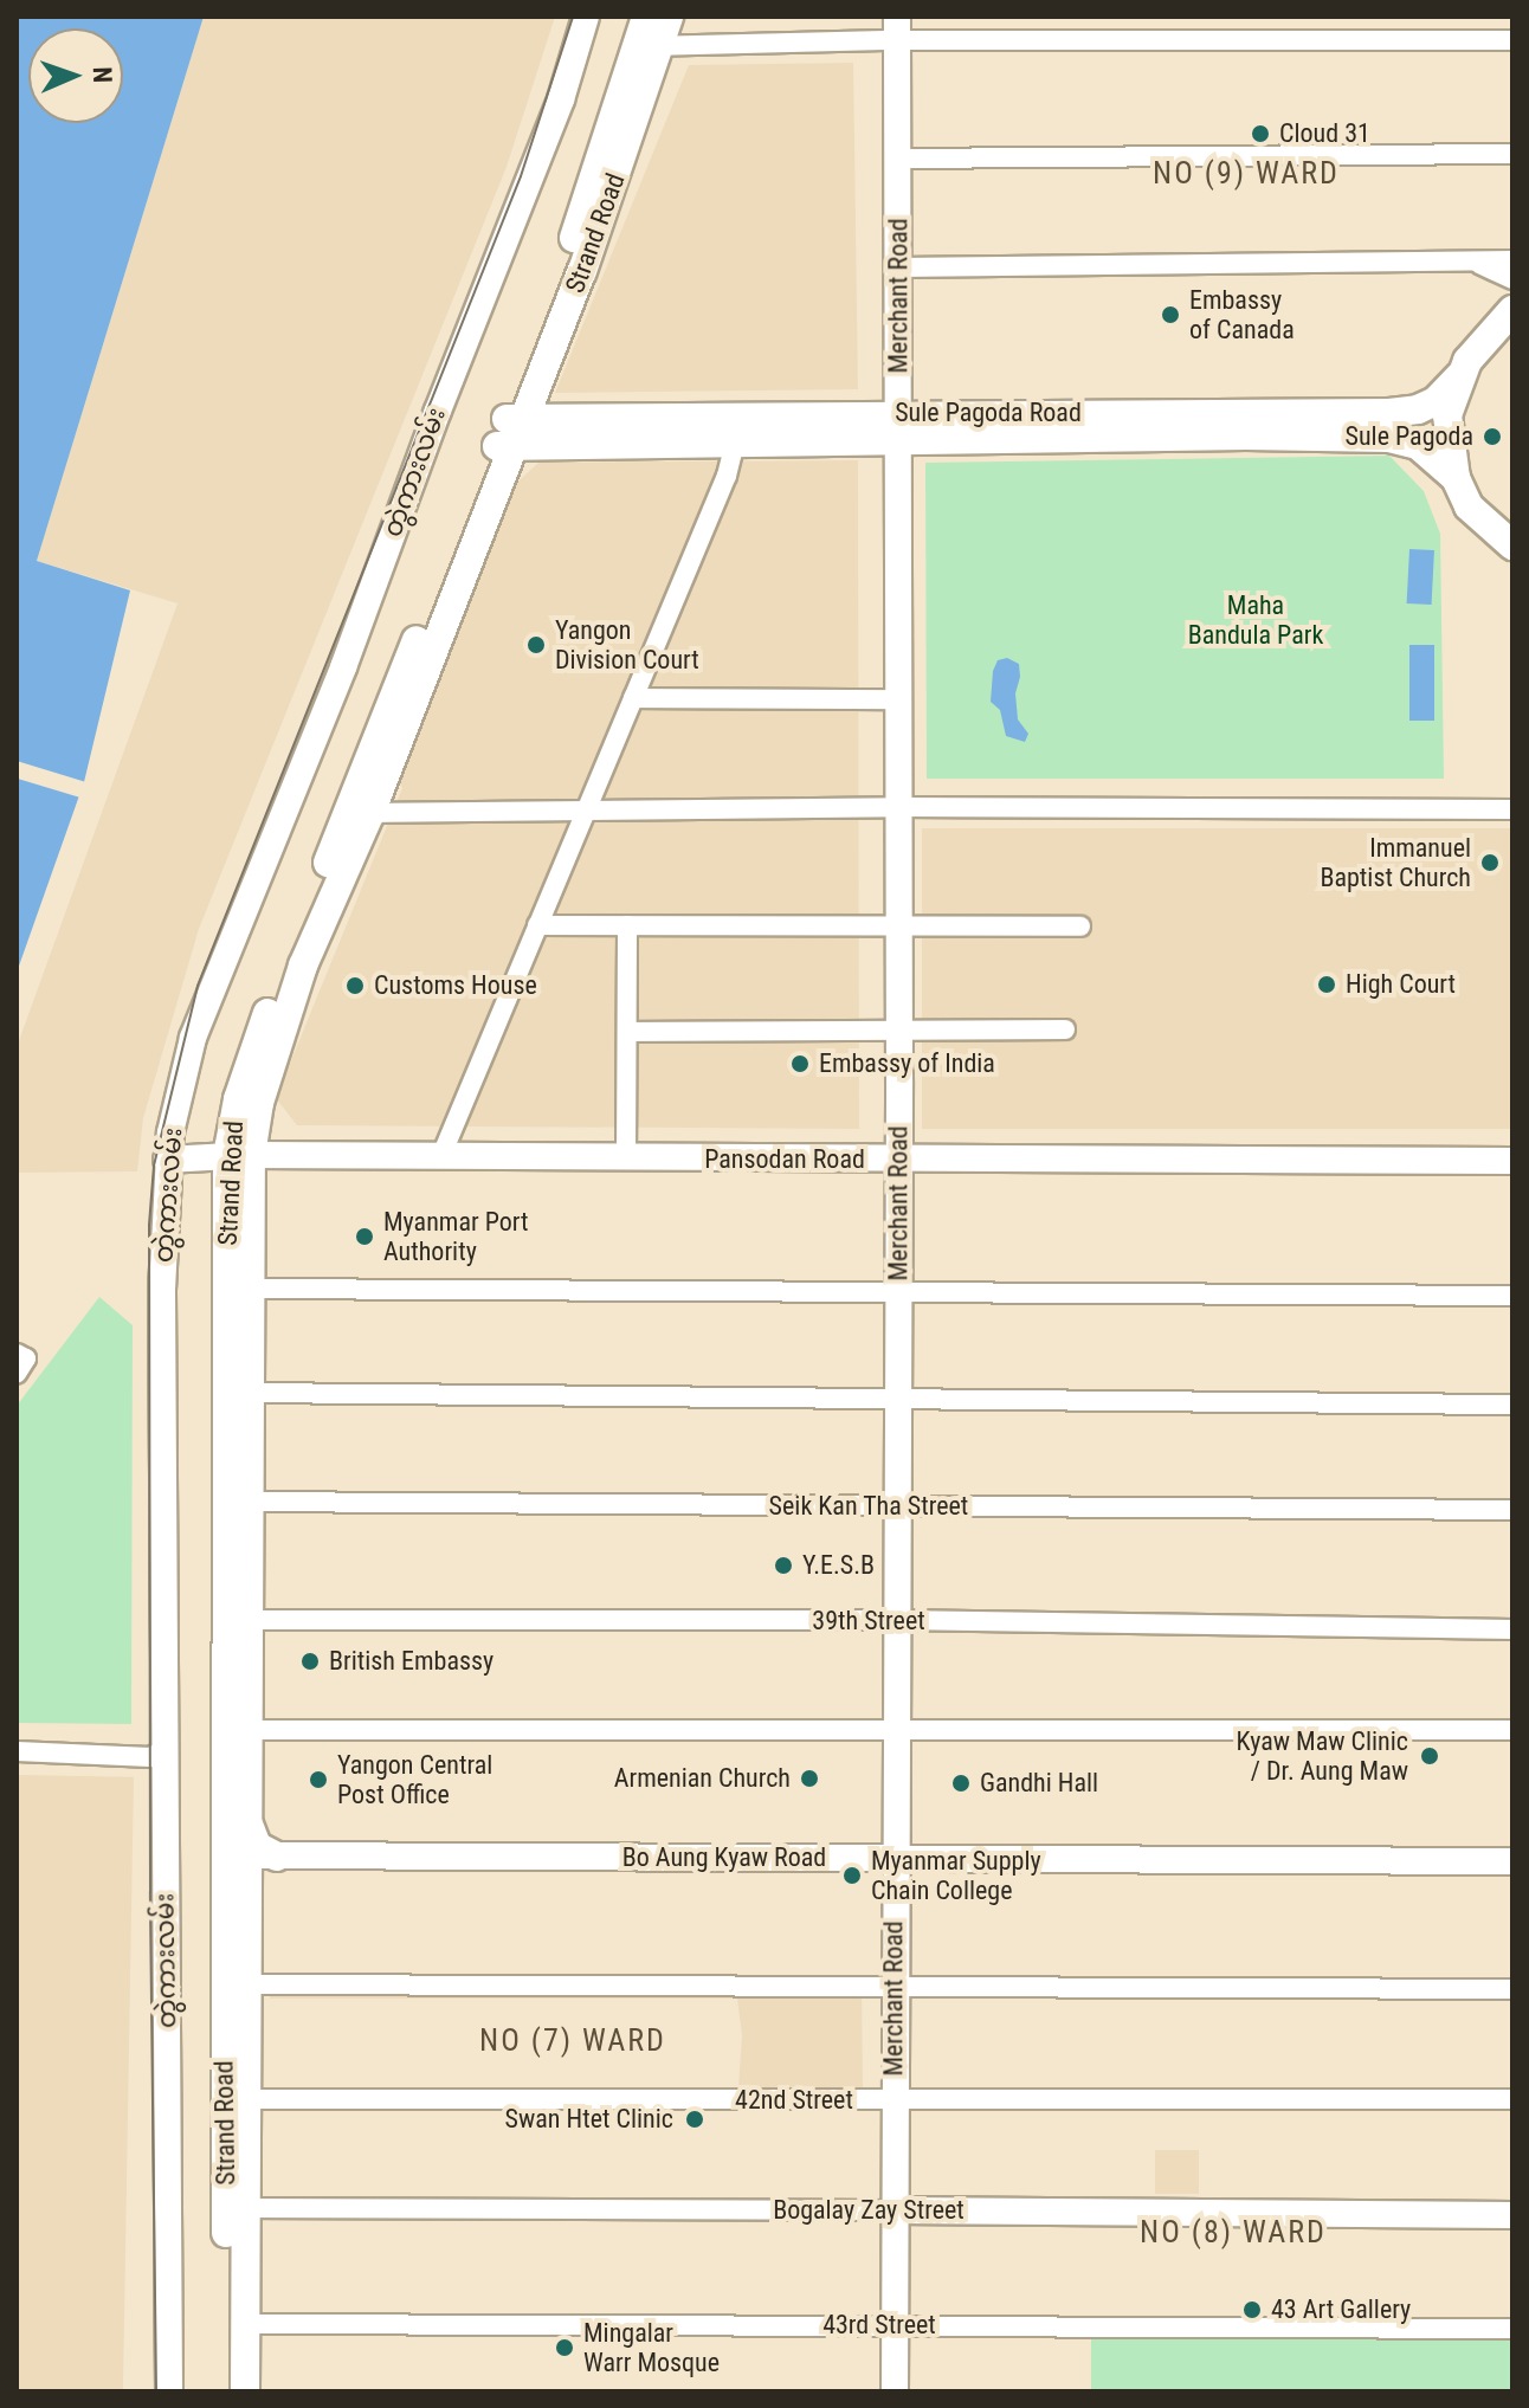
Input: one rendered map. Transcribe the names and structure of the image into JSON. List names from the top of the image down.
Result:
{
  "streets": {
    "main road": [
      "Strand Road",
      "Merchant Road",
      "Sule Pagoda Road",
      "တွဲကားလမ်း",
      "Pansodan Road",
      "Bo Aung Kyaw Road",
      "Bogalay Zay Street"
    ],
    "street": [
      "Seik Kan Tha Street",
      "39th Street",
      "42nd Street",
      "43rd Street"
    ]
  },
  "crossings": [
    ["Strand Road", "Sule Pagoda Road"],
    ["Strand Road", "Pansodan Road"],
    ["Strand Road", "Seik Kan Tha Street"],
    ["Strand Road", "39th Street"],
    ["Strand Road", "Bo Aung Kyaw Road"],
    ["Strand Road", "42nd Street"],
    ["Strand Road", "Bogalay Zay Street"],
    ["Strand Road", "43rd Street"],
    ["Merchant Road", "Sule Pagoda Road"],
    ["Merchant Road", "Pansodan Road"],
    ["Merchant Road", "Seik Kan Tha Street"],
    ["Merchant Road", "39th Street"],
    ["Merchant Road", "Bo Aung Kyaw Road"],
    ["Merchant Road", "42nd Street"],
    ["Merchant Road", "Bogalay Zay Street"],
    ["Merchant Road", "43rd Street"],
    ["တွဲကားလမ်း", "Pansodan Road"]
  ],
  "districts": ["NO (9) WARD", "NO (7) WARD", "NO (8) WARD"],
  "parks": ["Maha Bandula Park"],
  "places": [
    "Cloud 31",
    "Embassy of Canada",
    "Sule Pagoda",
    "Yangon Division Court",
    "Immanuel Baptist Church",
    "High Court",
    "Customs House",
    "Embassy of India",
    "Myanmar Port Authority",
    "Y.E.S.B",
    "British Embassy",
    "Kyaw Maw Clinic / Dr. Aung Maw",
    "Armenian Church",
    "Yangon Central Post Office",
    "Gandhi Hall",
    "Myanmar Supply Chain College",
    "Swan Htet Clinic",
    "43 Art Gallery",
    "Mingalar Warr Mosque"
  ],
  "north": "right"
}
